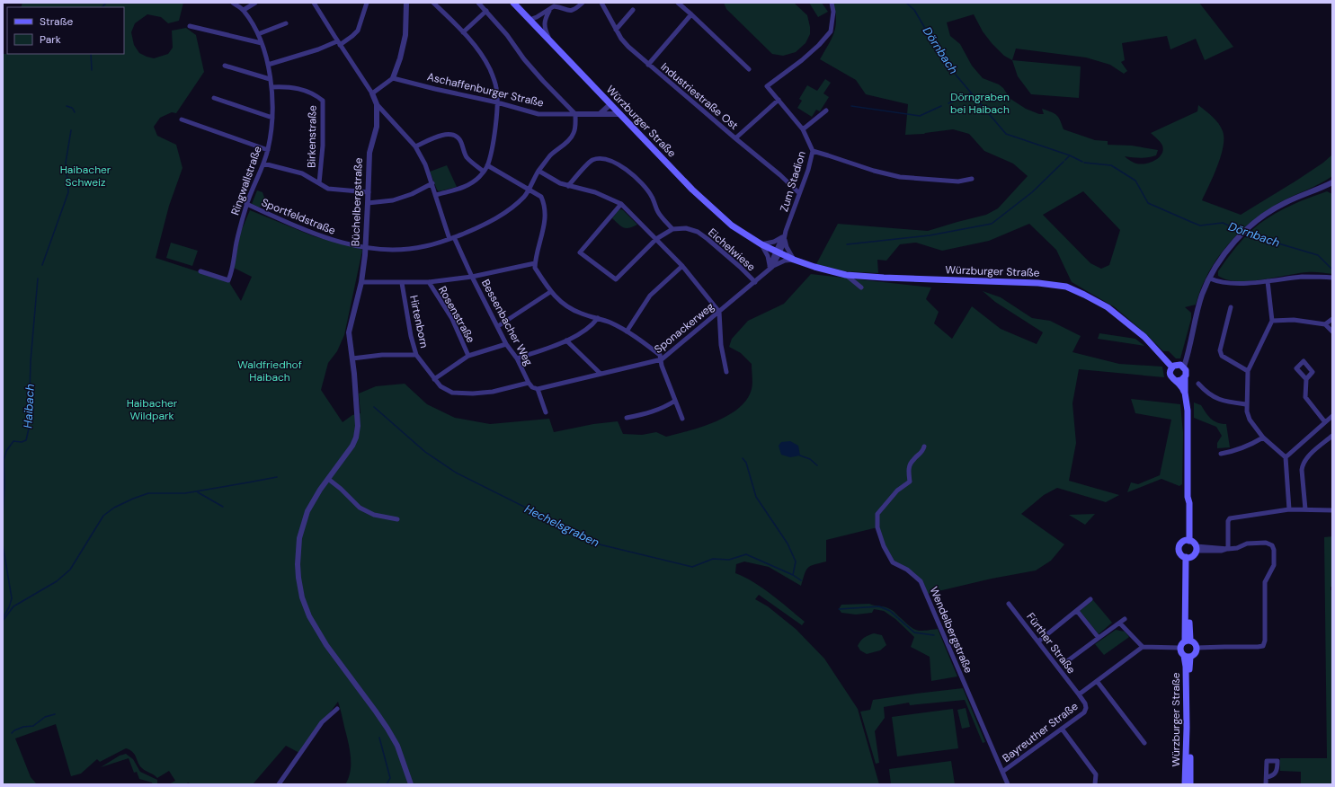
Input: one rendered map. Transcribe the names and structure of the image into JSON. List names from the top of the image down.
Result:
{
  "streets": {
    "main road": ["Würzburger Straße"],
    "street": [
      "Aschaffenburger Straße",
      "Industriestraße Ost",
      "Birkenstraße",
      "Ringwallstraße",
      "Zum Stadion",
      "Büchelbergstraße",
      "Sportfeldstraße",
      "Eichelwiese",
      "Rosenstraße",
      "Hirtenborn",
      "Bessenbacher Weg",
      "Sponackerweg",
      "Wendelbergstraße",
      "Fürther Straße",
      "Bayreuther Straße"
    ]
  },
  "crossings": [
    ["Aschaffenburger Straße", "Würzburger Straße"],
    ["Aschaffenburger Straße", "Sportfeldstraße"],
    ["Industriestraße Ost", "Zum Stadion"],
    ["Würzburger Straße", "Zum Stadion"],
    ["Würzburger Straße", "Sponackerweg"],
    ["Birkenstraße", "Ringwallstraße"],
    ["Ringwallstraße", "Sportfeldstraße"],
    ["Zum Stadion", "Sponackerweg"],
    ["Büchelbergstraße", "Sportfeldstraße"],
    ["Büchelbergstraße", "Bessenbacher Weg"],
    ["Sportfeldstraße", "Bessenbacher Weg"],
    ["Eichelwiese", "Sponackerweg"],
    ["Hirtenborn", "Bessenbacher Weg"],
    ["Bessenbacher Weg", "Sponackerweg"],
    ["Wendelbergstraße", "Bayreuther Straße"],
    ["Fürther Straße", "Bayreuther Straße"]
  ],
  "water": ["Dörnbach", "Haibach", "Hechelsgraben"],
  "parks": [
    "Dörngraben bei Haibach",
    "Haibacher Schweiz",
    "Waldfriedhof Haibach",
    "Haibacher Wildpark"
  ],
  "legend": ["Straße", "Park"]
}
